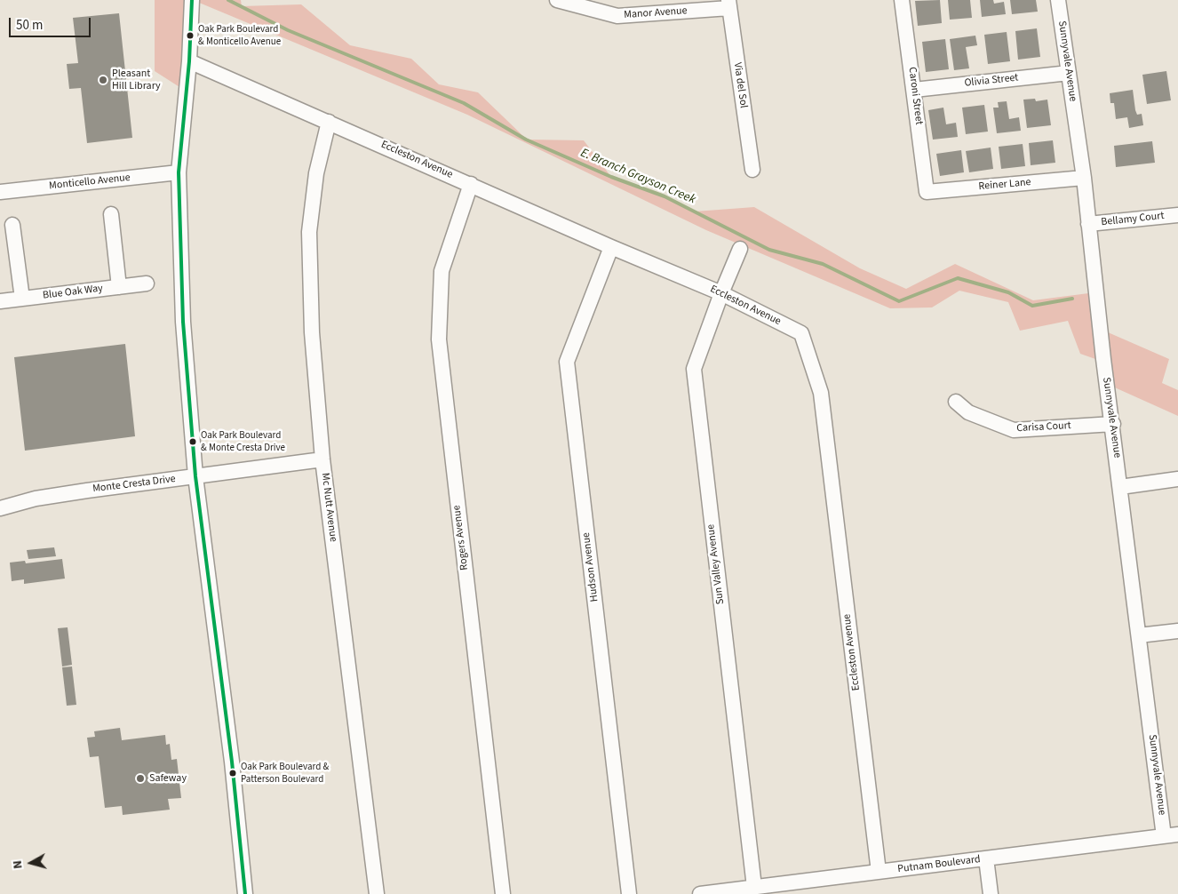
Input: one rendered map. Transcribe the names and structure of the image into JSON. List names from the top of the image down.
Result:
{
  "streets": {
    "street": [
      "Manor Avenue",
      "Sunnyvale Avenue",
      "Olivia Street",
      "Via del Sol",
      "Caroni Street",
      "Eccleston Avenue",
      "Monticello Avenue",
      "Reiner Lane",
      "Bellamy Court",
      "Blue Oak Way",
      "Carisa Court",
      "Monte Cresta Drive",
      "Mc Nutt Avenue",
      "Rogers Avenue",
      "Sun Valley Avenue",
      "Hudson Avenue",
      "Putnam Boulevard"
    ]
  },
  "crossings": [
    ["Manor Avenue", "Via del Sol"],
    ["Sunnyvale Avenue", "Olivia Street"],
    ["Sunnyvale Avenue", "Reiner Lane"],
    ["Sunnyvale Avenue", "Bellamy Court"],
    ["Sunnyvale Avenue", "Carisa Court"],
    ["Sunnyvale Avenue", "Putnam Boulevard"],
    ["Olivia Street", "Caroni Street"],
    ["Caroni Street", "Reiner Lane"],
    ["Eccleston Avenue", "Mc Nutt Avenue"],
    ["Eccleston Avenue", "Rogers Avenue"],
    ["Eccleston Avenue", "Sun Valley Avenue"],
    ["Eccleston Avenue", "Hudson Avenue"],
    ["Eccleston Avenue", "Putnam Boulevard"],
    ["Monte Cresta Drive", "Mc Nutt Avenue"],
    ["Sun Valley Avenue", "Putnam Boulevard"]
  ],
  "water": ["E. Branch Grayson Creek"],
  "places": [
    "Oak Park Boulevard & Monticello Avenue",
    "Pleasant Hill Library",
    "Oak Park Boulevard & Monte Cresta Drive",
    "Oak Park Boulevard & Patterson Boulevard",
    "Safeway"
  ],
  "scale_bar": "50 m",
  "north": "left"
}
